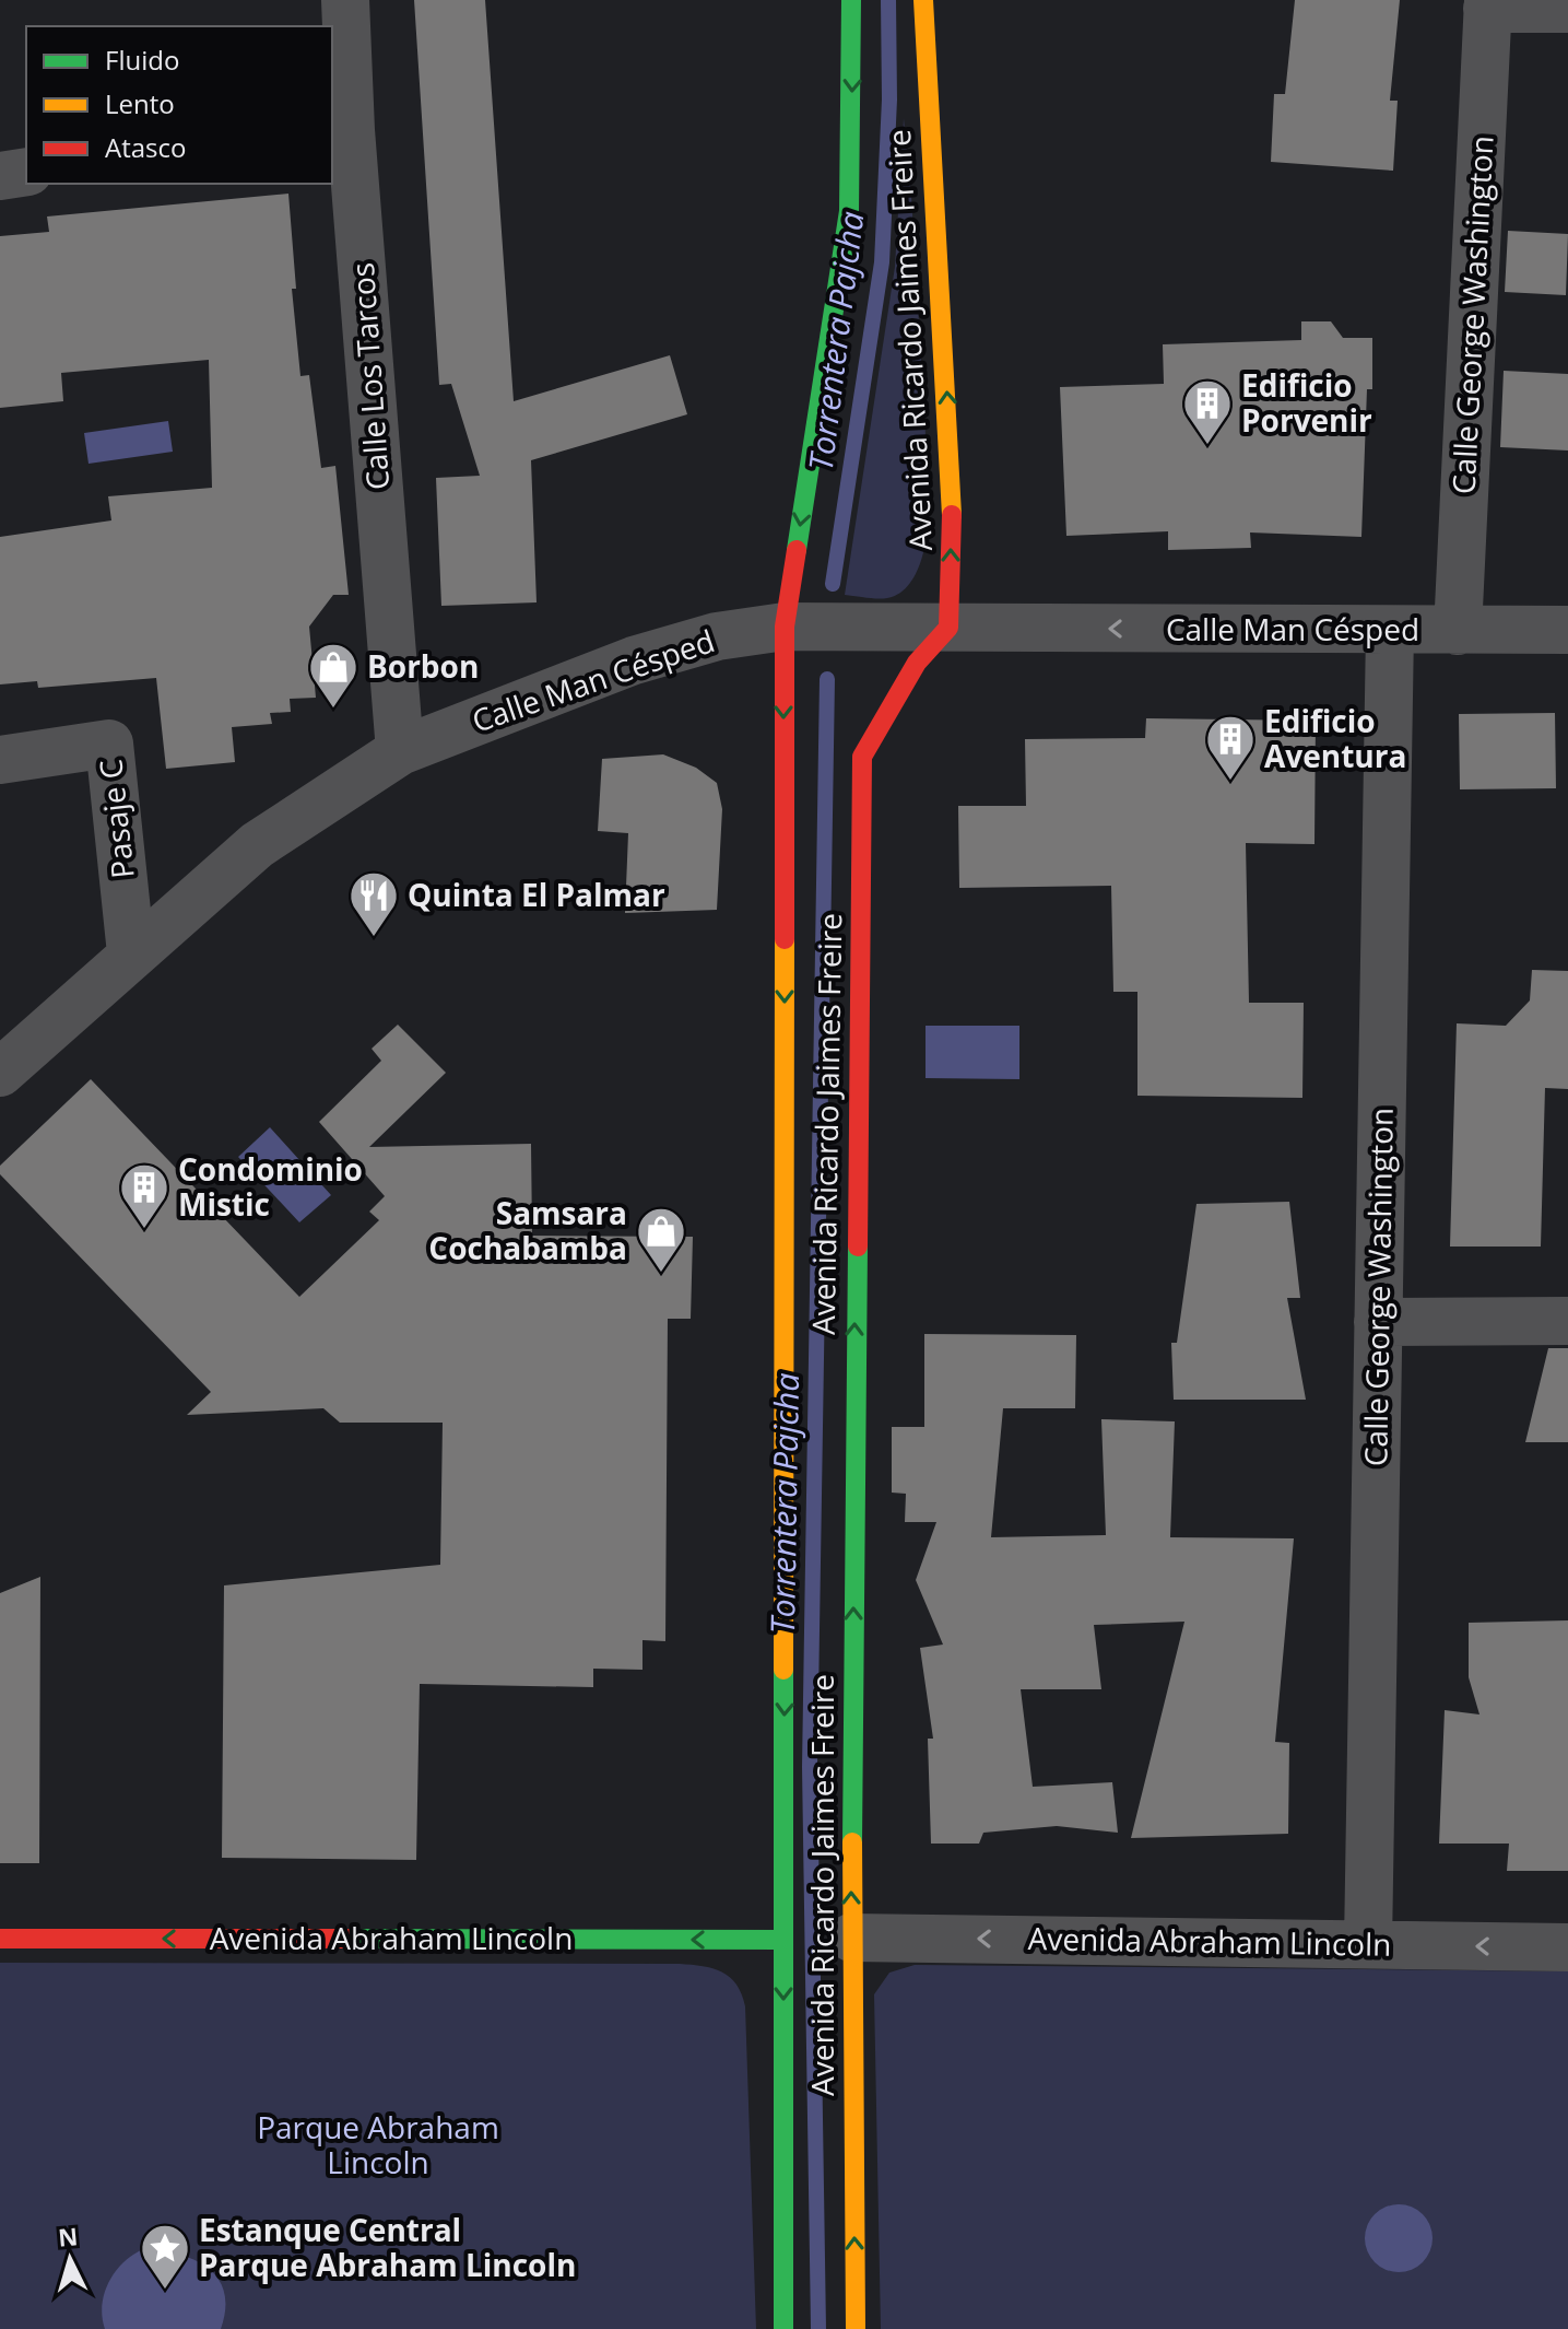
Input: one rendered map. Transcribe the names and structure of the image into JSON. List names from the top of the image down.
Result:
{
  "streets": {
    "main road": ["Avenida Ricardo Jaimes Freire", "Avenida Abraham Lincoln"],
    "street": [
      "Calle George Washington",
      "Calle Los Tarcos",
      "Calle Man Césped",
      "Pasaje C"
    ]
  },
  "crossings": [
    ["Calle George Washington", "Calle Man Césped"],
    ["Calle George Washington", "Avenida Abraham Lincoln"],
    ["Avenida Ricardo Jaimes Freire", "Calle Man Césped"],
    ["Avenida Ricardo Jaimes Freire", "Avenida Abraham Lincoln"],
    ["Calle Los Tarcos", "Calle Man Césped"],
    ["Calle Man Césped", "Pasaje C"]
  ],
  "one_way": ["Avenida Abraham Lincoln"],
  "water": ["Torrentera Pajcha"],
  "parks": ["Parque Abraham Lincoln"],
  "places": {
    "building": ["Edificio Porvenir", "Edificio Aventura", "Condominio Mistic"],
    "shop": ["Borbon", "Samsara Cochabamba"],
    "restaurant": ["Quinta El Palmar"],
    "place": ["Estanque Central Parque Abraham Lincoln"]
  },
  "legend": ["Fluido", "Lento", "Atasco"],
  "north": "top"
}
